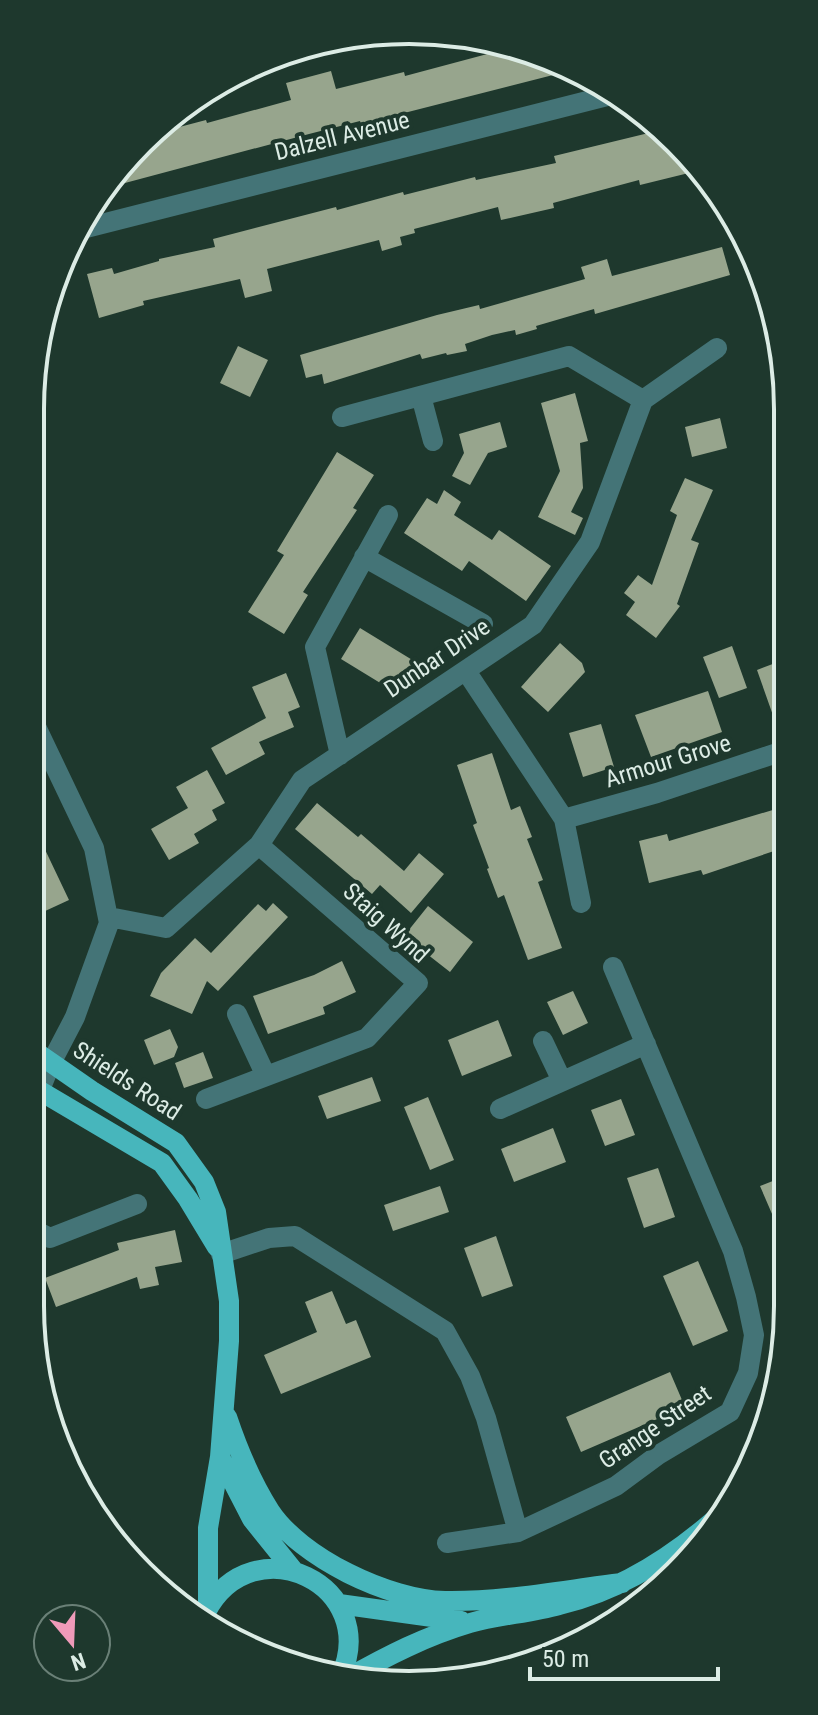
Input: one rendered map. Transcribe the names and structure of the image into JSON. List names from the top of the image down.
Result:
{
  "streets": {
    "main road": ["Shields Road"],
    "street": [
      "Dalzell Avenue",
      "Dunbar Drive",
      "Armour Grove",
      "Staig Wynd",
      "Grange Street"
    ]
  },
  "crossings": [
    ["Dunbar Drive", "Staig Wynd"]
  ],
  "scale_bar": "50 m",
  "north": "bottom"
}
